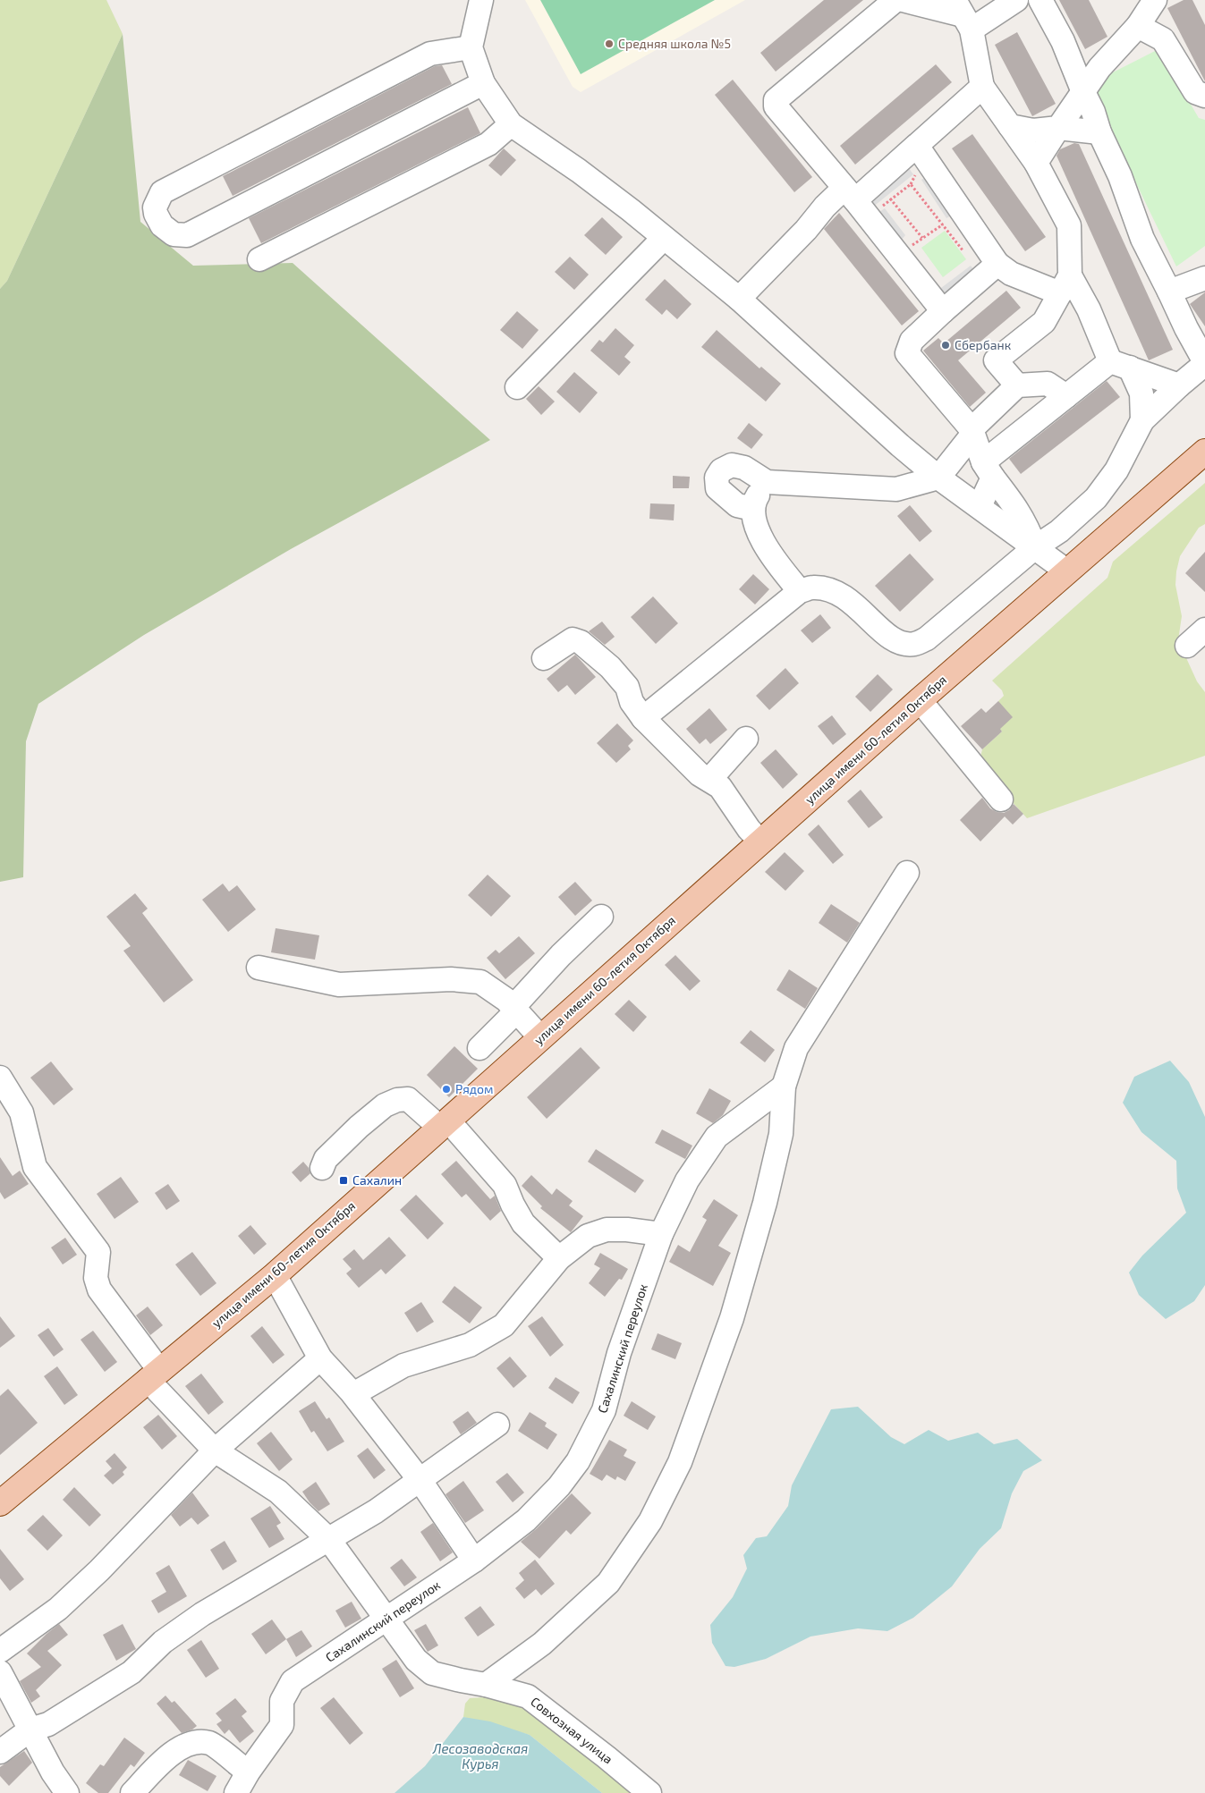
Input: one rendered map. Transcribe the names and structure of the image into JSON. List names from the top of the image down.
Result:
{
  "streets": {
    "main road": ["улица имени 60-летия Октября"],
    "street": ["Сахалинский переулок", "Совхозная улица"]
  },
  "crossings": [
    ["улица имени 60-летия Октября", "Совхозная улица"],
    ["Сахалинский переулок", "Совхозная улица"]
  ],
  "water": ["Лесозаводская Курья"],
  "places": {
    "other": ["Средняя школа №5", "Сбербанк", "Рядом"],
    "transit": ["Сахалин"]
  }
}
